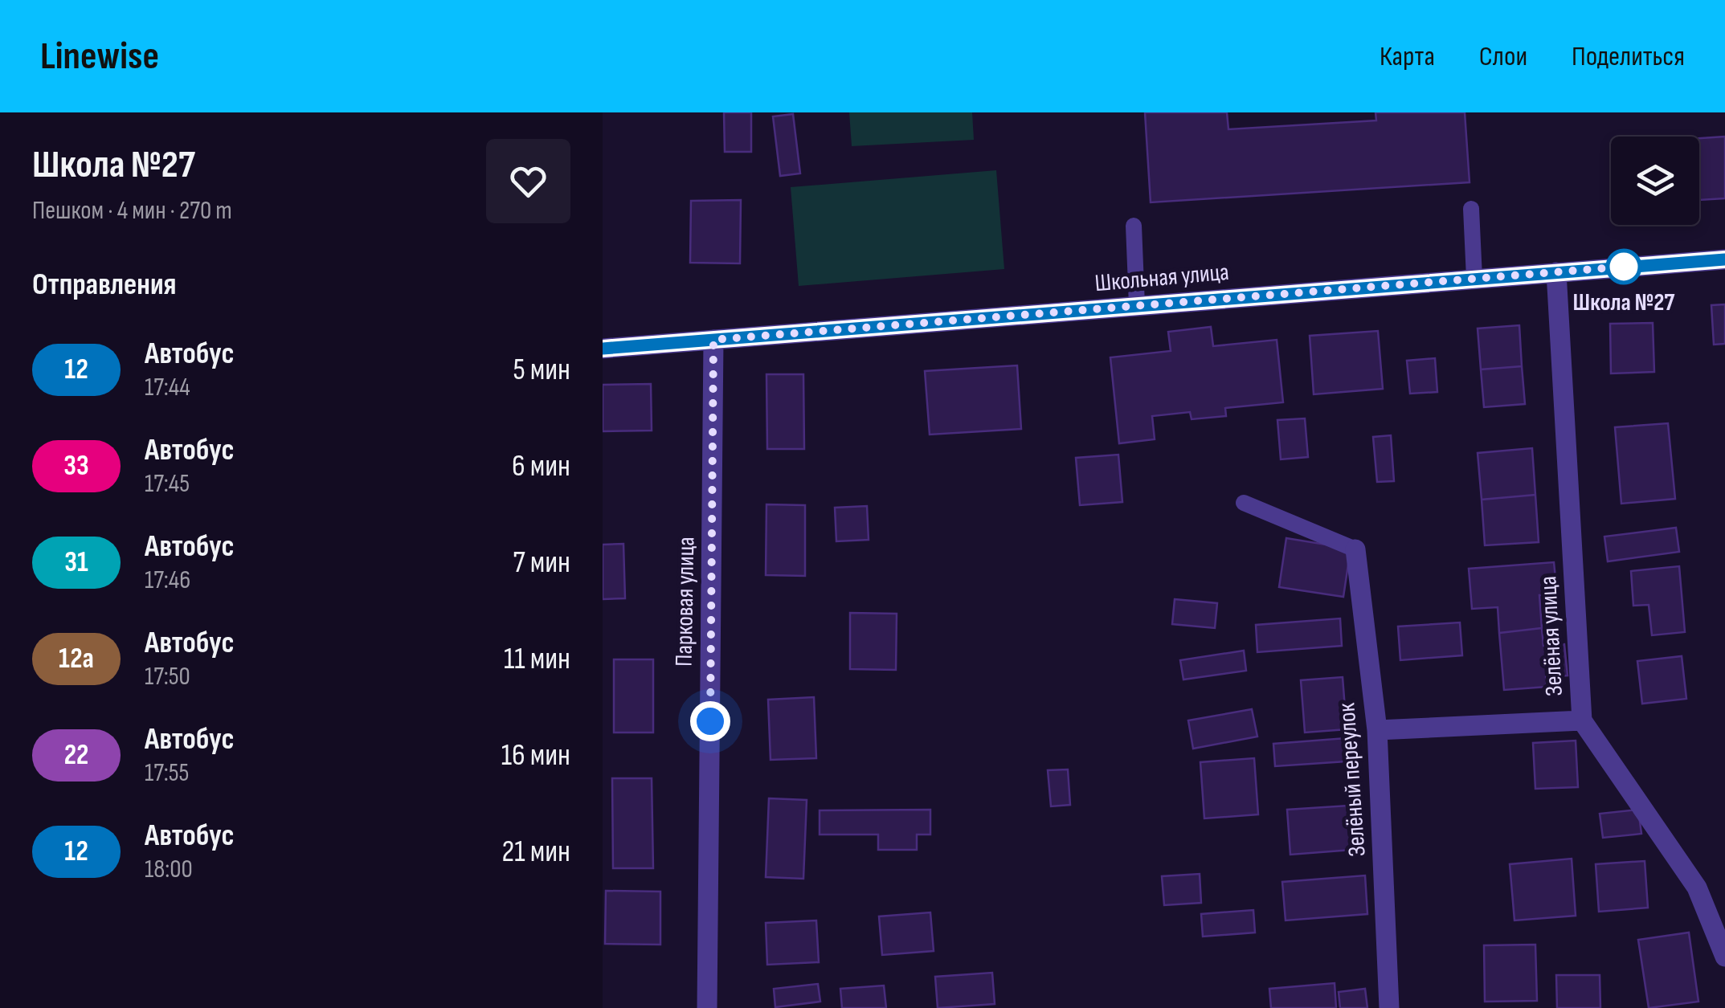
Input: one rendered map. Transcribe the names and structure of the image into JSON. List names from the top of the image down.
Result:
{
  "streets": {
    "street": [
      "Школьная улица",
      "Парковая улица",
      "Зелёная улица",
      "Зелёный переулок"
    ]
  },
  "crossings": [
    ["Школьная улица", "Парковая улица"],
    ["Школьная улица", "Зелёная улица"]
  ],
  "places": ["Школа №27"],
  "lines": ["bus line 12"],
  "page": {
    "header": "Linewise",
    "nav": ["Карта", "Слои", "Поделиться"],
    "heading": [
      ["Школа №27", "Пешком · 4 мин · 270 m"],
      "Отправления"
    ],
    "list": [
      {
        "mark": "12",
        "name": "Автобус",
        "note": "17:44",
        "value": "5 мин"
      },
      {
        "mark": "33",
        "name": "Автобус",
        "note": "17:45",
        "value": "6 мин"
      },
      {
        "mark": "31",
        "name": "Автобус",
        "note": "17:46",
        "value": "7 мин"
      },
      {
        "mark": "12а",
        "name": "Автобус",
        "note": "17:50",
        "value": "11 мин"
      },
      {
        "mark": "22",
        "name": "Автобус",
        "note": "17:55",
        "value": "16 мин"
      },
      {
        "mark": "12",
        "name": "Автобус",
        "note": "18:00",
        "value": "21 мин"
      }
    ]
  }
}
